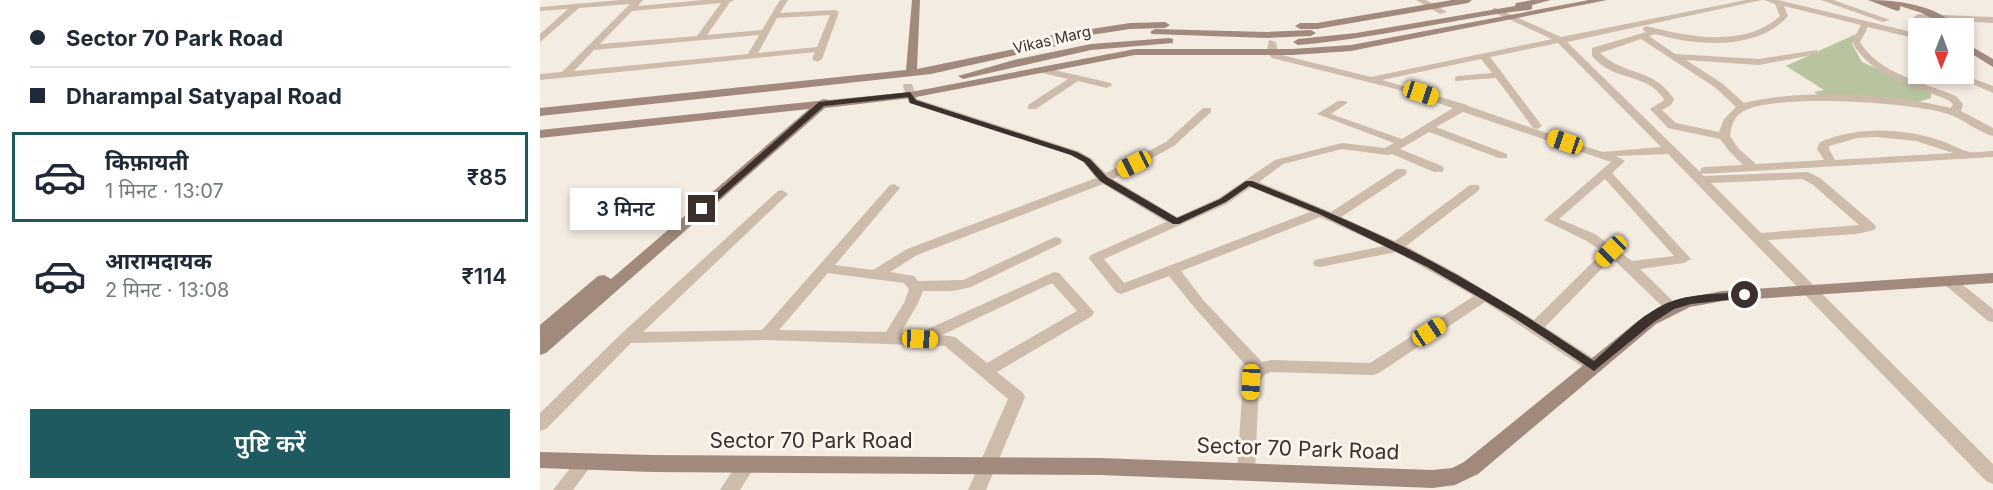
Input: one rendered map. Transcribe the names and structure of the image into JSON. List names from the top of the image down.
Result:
{
  "streets": {
    "street": ["Vikas Marg", "Sector 70 Park Road"]
  },
  "north": "bottom",
  "page": {
    "banner": ["Sector 70 Park Road", "Dharampal Satyapal Road"],
    "list": [
      {
        "name": "किफ़ायती",
        "note": "1 मिनट · 13:07",
        "value": "₹85"
      },
      {
        "name": "आरामदायक",
        "note": "2 मिनट · 13:08",
        "value": "₹114"
      }
    ],
    "bubble": "3 मिनट",
    "buttons": "पुष्टि करें"
  }
}
